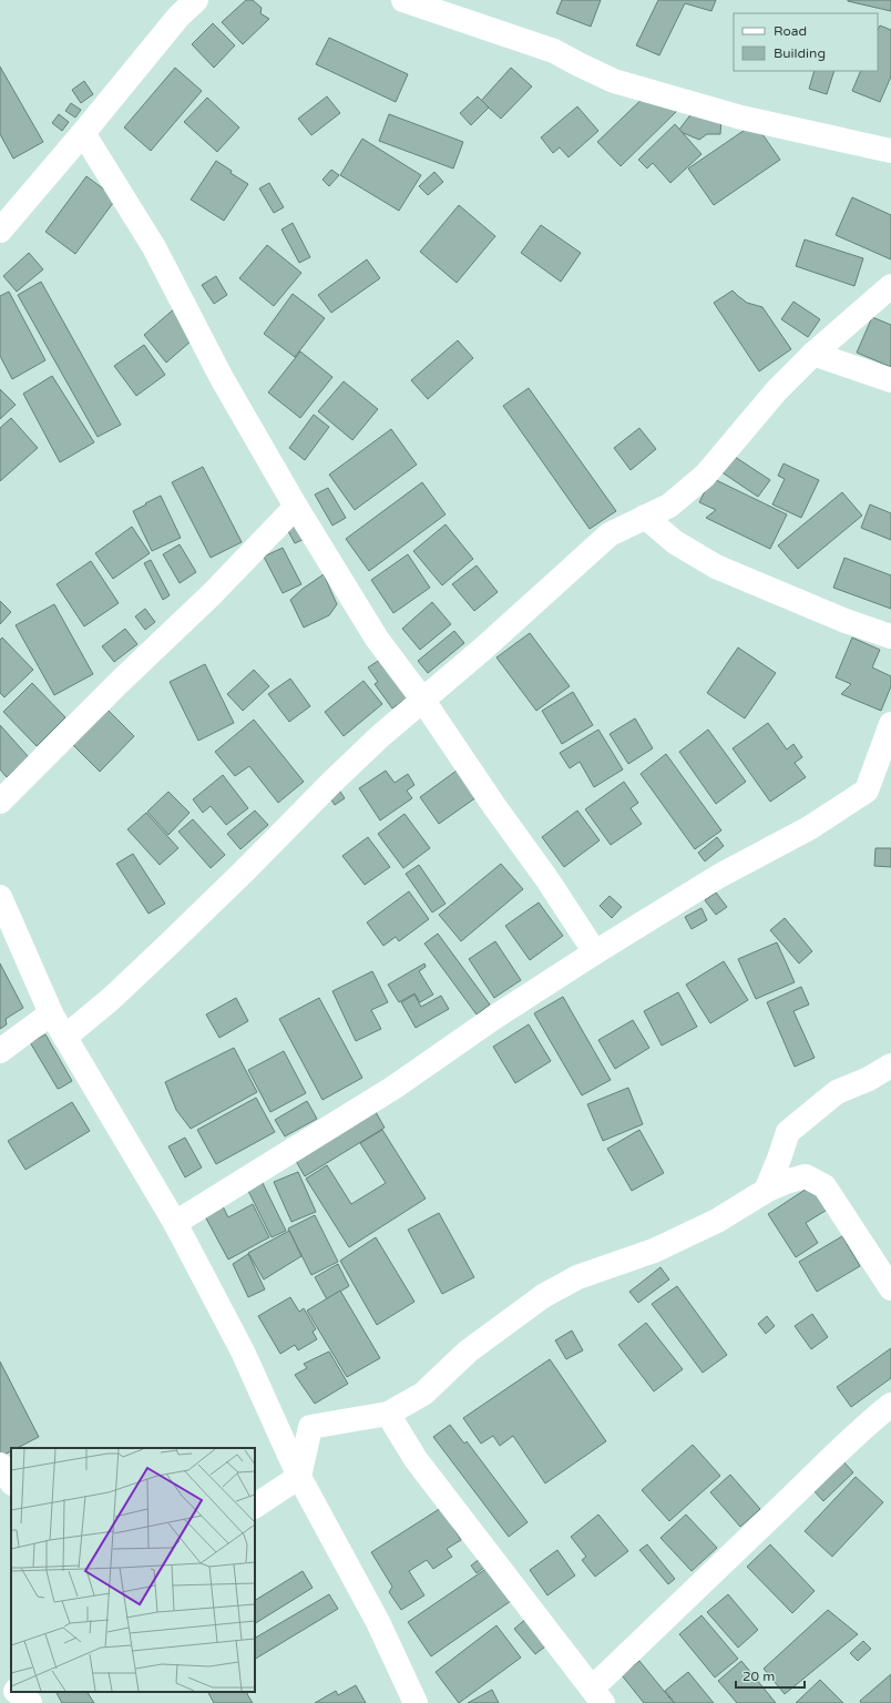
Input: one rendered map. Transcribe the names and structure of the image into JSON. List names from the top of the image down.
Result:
{
  "legend": ["Road", "Building"],
  "scale_bar": "20 m"
}
